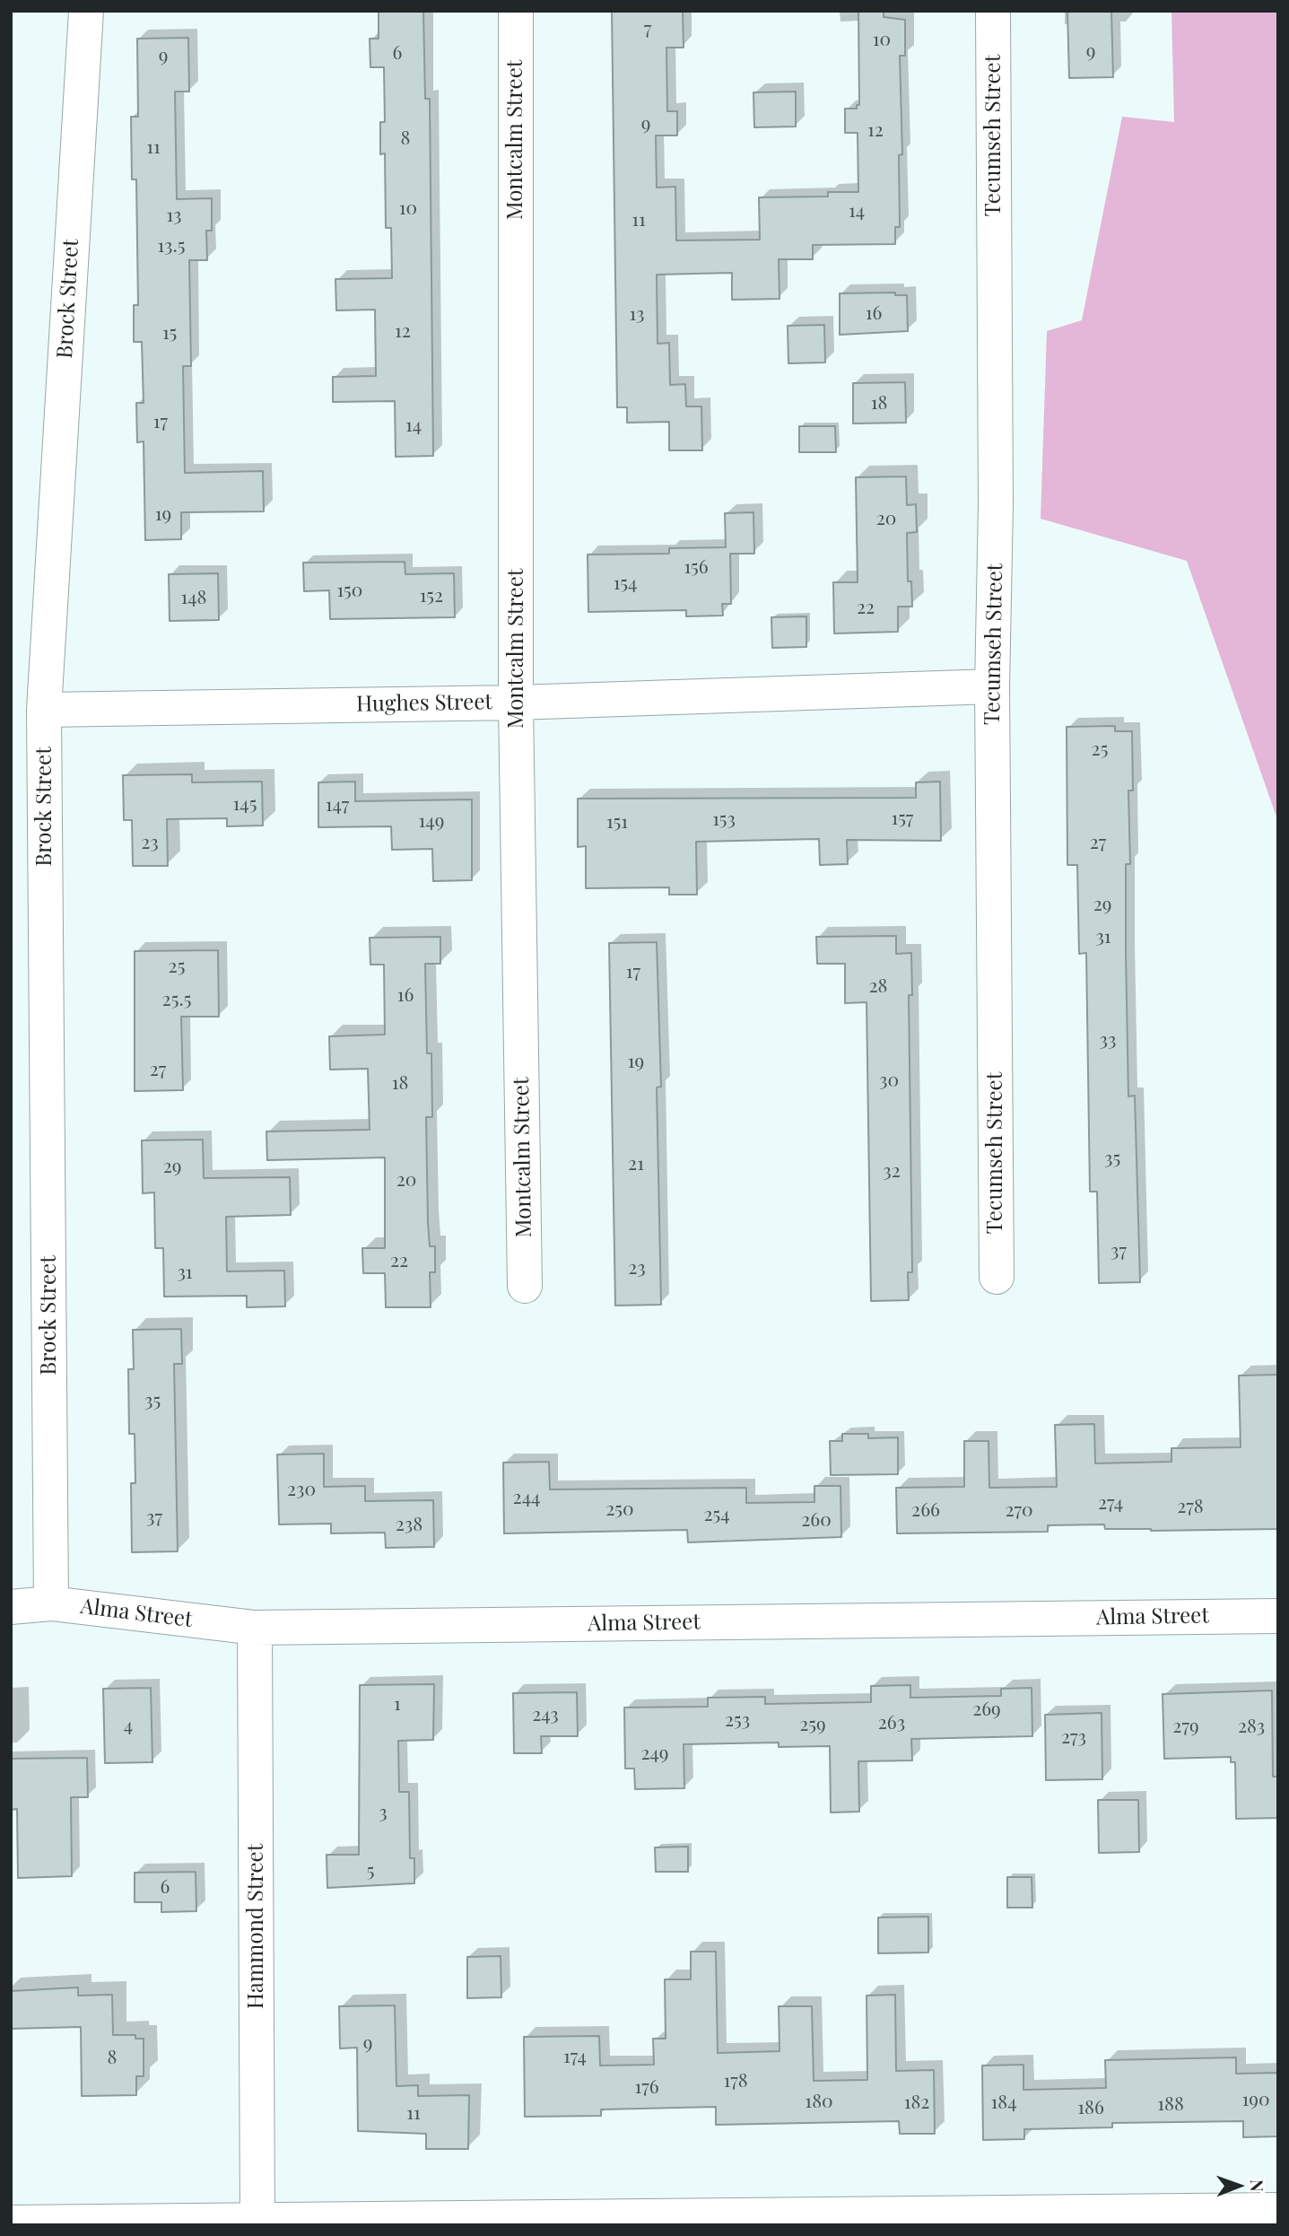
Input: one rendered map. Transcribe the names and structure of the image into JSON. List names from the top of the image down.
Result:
{
  "streets": {
    "street": [
      "Tecumseh Street",
      "Montcalm Street",
      "Brock Street",
      "Hughes Street",
      "Alma Street",
      "Hammond Street"
    ]
  },
  "crossings": [
    ["Tecumseh Street", "Hughes Street"],
    ["Montcalm Street", "Hughes Street"],
    ["Brock Street", "Hughes Street"],
    ["Brock Street", "Alma Street"],
    ["Alma Street", "Hammond Street"]
  ],
  "house_numbers": [
    "7",
    "10",
    "9",
    "6",
    "9",
    "9",
    "12",
    "8",
    "11",
    "10",
    "14",
    "13",
    "11",
    "13.5",
    "16",
    "13",
    "12",
    "15",
    "18",
    "17",
    "14",
    "19",
    "20",
    "156",
    "154",
    "150",
    "152",
    "148",
    "22",
    "25",
    "145",
    "147",
    "157",
    "153",
    "149",
    "151",
    "23",
    "27",
    "29",
    "31",
    "25",
    "17",
    "28",
    "16",
    "25.5",
    "33",
    "19",
    "27",
    "30",
    "18",
    "35",
    "21",
    "29",
    "32",
    "20",
    "37",
    "22",
    "23",
    "31",
    "35",
    "230",
    "244",
    "274",
    "278",
    "250",
    "266",
    "270",
    "254",
    "37",
    "260",
    "238",
    "1",
    "269",
    "243",
    "253",
    "263",
    "259",
    "4",
    "279",
    "283",
    "273",
    "249",
    "3",
    "5",
    "6",
    "9",
    "174",
    "8",
    "178",
    "176",
    "190",
    "180",
    "182",
    "184",
    "188",
    "186",
    "11"
  ],
  "north": "right"
}
